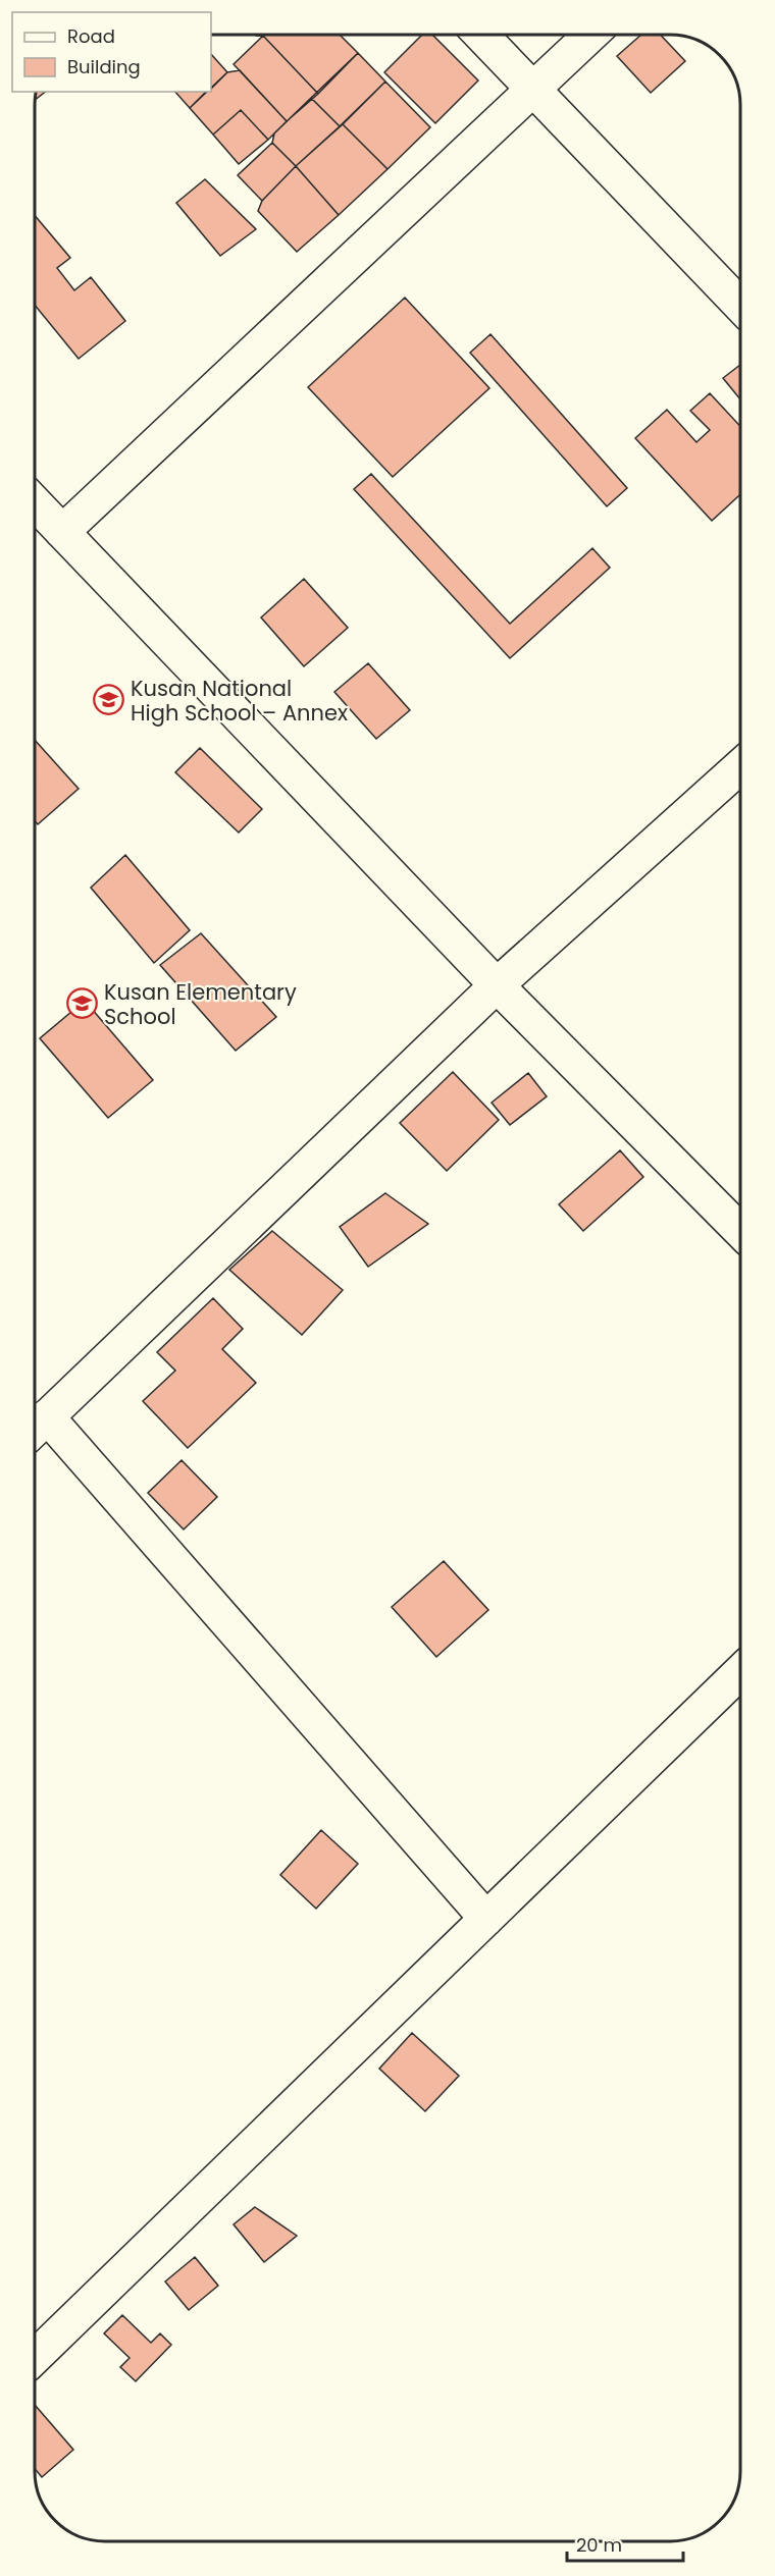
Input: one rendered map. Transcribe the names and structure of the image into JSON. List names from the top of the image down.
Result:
{
  "places": {
    "school or university": ["Kusan National High School – Annex", "Kusan Elementary School"]
  },
  "legend": ["Road", "Building"],
  "scale_bar": "20 m"
}
